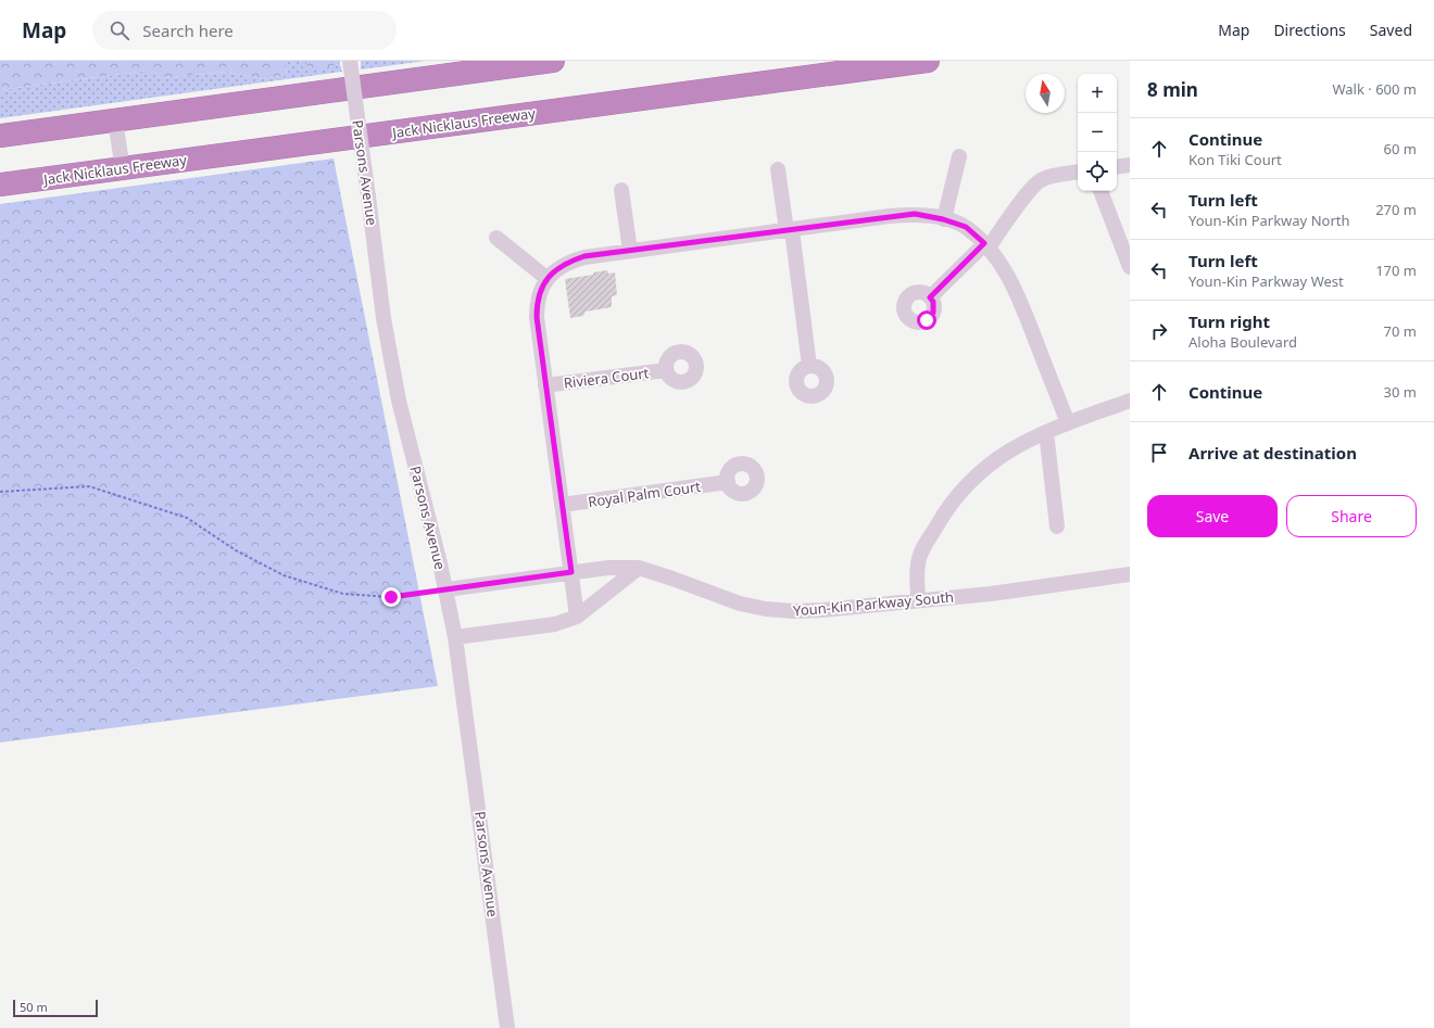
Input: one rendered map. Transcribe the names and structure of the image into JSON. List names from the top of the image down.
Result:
{
  "streets": {
    "highway": ["Jack Nicklaus Freeway"],
    "street": [
      "Parsons Avenue",
      "Riviera Court",
      "Royal Palm Court",
      "Youn-Kin Parkway South"
    ]
  },
  "crossings": [
    ["Parsons Avenue", "Youn-Kin Parkway South"]
  ],
  "scale_bar": "50 m",
  "north": "top",
  "page": {
    "header": "Map",
    "search": "Search here",
    "nav": ["Map", "Directions", "Saved"],
    "heading": ["8 min", "Walk · 600 m"],
    "map_buttons": ["+", "−"],
    "list": [
      ["Continue", "Kon Tiki Court", "60 m"],
      ["Turn left", "Youn-Kin Parkway North", "270 m"],
      ["Turn left", "Youn-Kin Parkway West", "170 m"],
      ["Turn right", "Aloha Boulevard", "70 m"],
      ["Continue", "30 m"],
      "Arrive at destination"
    ],
    "buttons": ["Save", "Share"],
    "scale": "50 m"
  }
}
